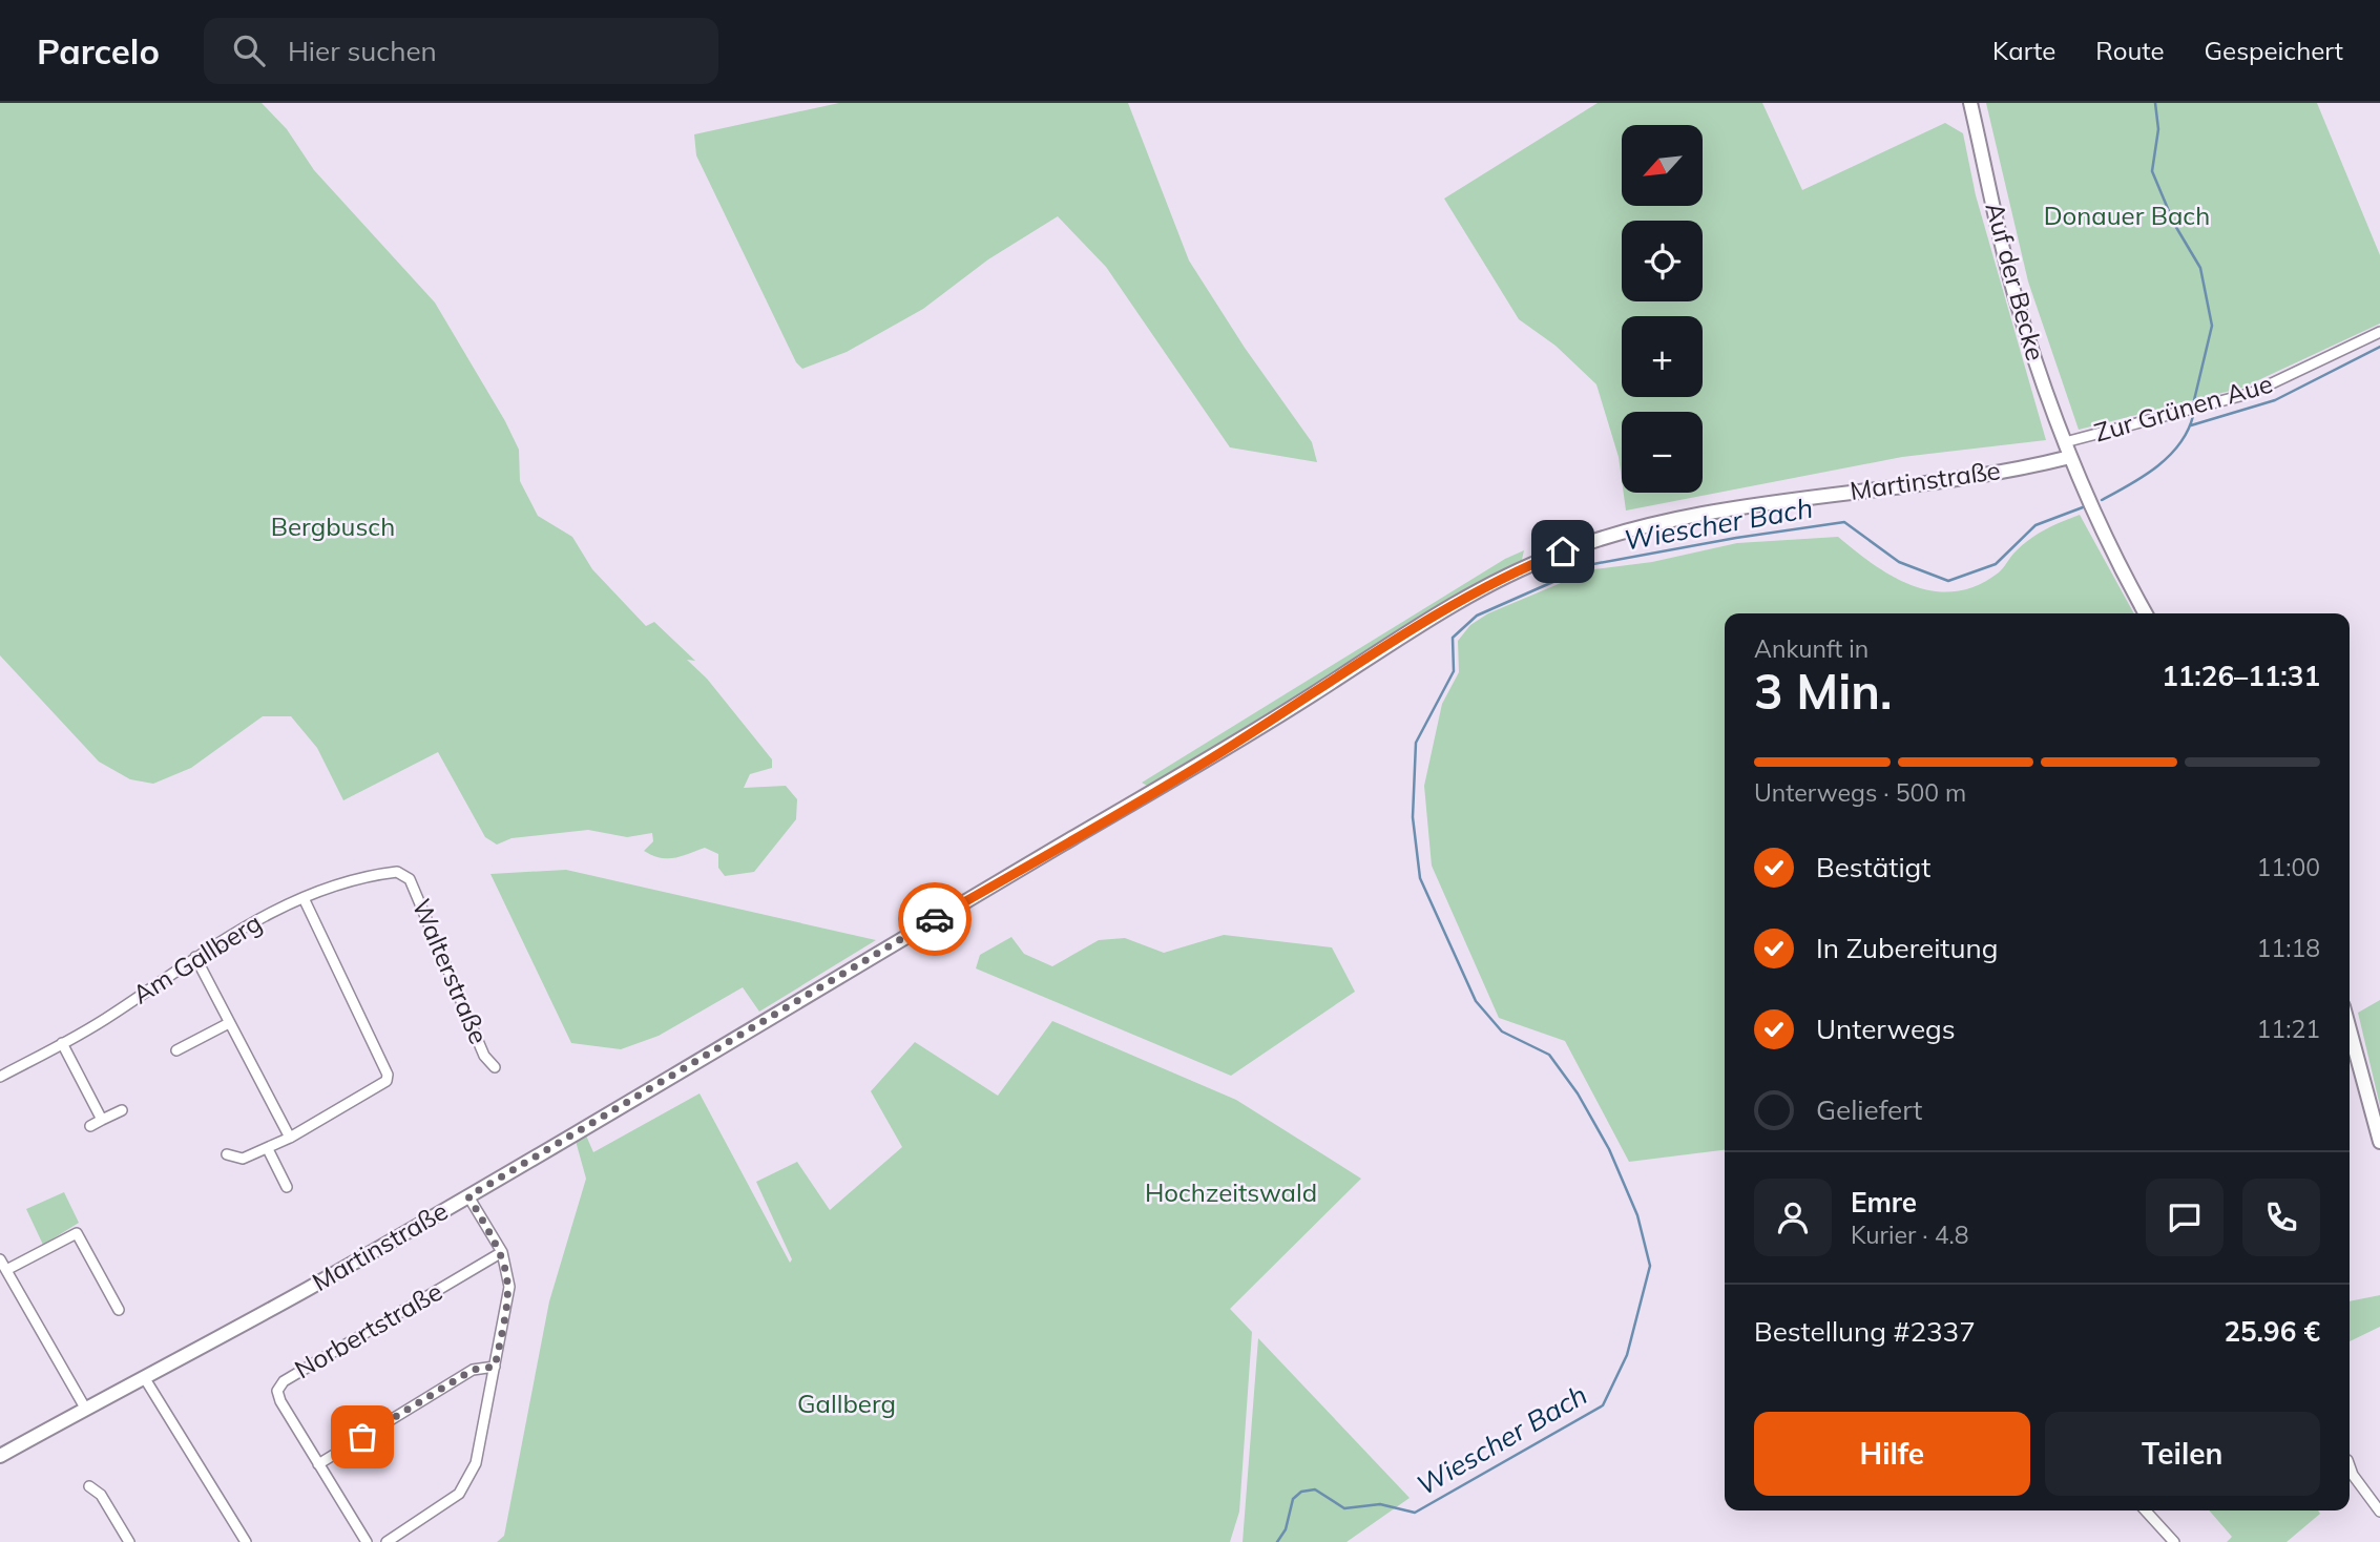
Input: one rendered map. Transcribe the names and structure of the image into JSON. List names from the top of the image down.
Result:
{
  "streets": {
    "street": [
      "Auf der Becke",
      "Zur Grünen Aue",
      "Martinstraße",
      "Am Gallberg",
      "Walterstraße",
      "Norbertstraße"
    ]
  },
  "crossings": [
    ["Auf der Becke", "Zur Grünen Aue"],
    ["Auf der Becke", "Martinstraße"],
    ["Am Gallberg", "Walterstraße"]
  ],
  "water": ["Wiescher Bach"],
  "parks": [
    "Donauer Bach",
    "Bergbusch",
    "Hochzeitswald",
    "Gallberg"
  ],
  "north": "bottom left",
  "page": {
    "header": "Parcelo",
    "search": "Hier suchen",
    "nav": ["Karte", "Route", "Gespeichert"],
    "map_buttons": ["+", "−"],
    "heading": ["3 Min.", "Ankunft in", "11:26–11:31"],
    "panel": [
      "Emre",
      "Kurier · 4.8",
      "Bestellung #2337",
      "25.96 €"
    ],
    "bar": "Unterwegs · 500 m",
    "list": [
      ["Bestätigt", "11:00"],
      ["In Zubereitung", "11:18"],
      ["Unterwegs", "11:21"],
      "Geliefert"
    ],
    "buttons": ["Hilfe", "Teilen"]
  }
}
